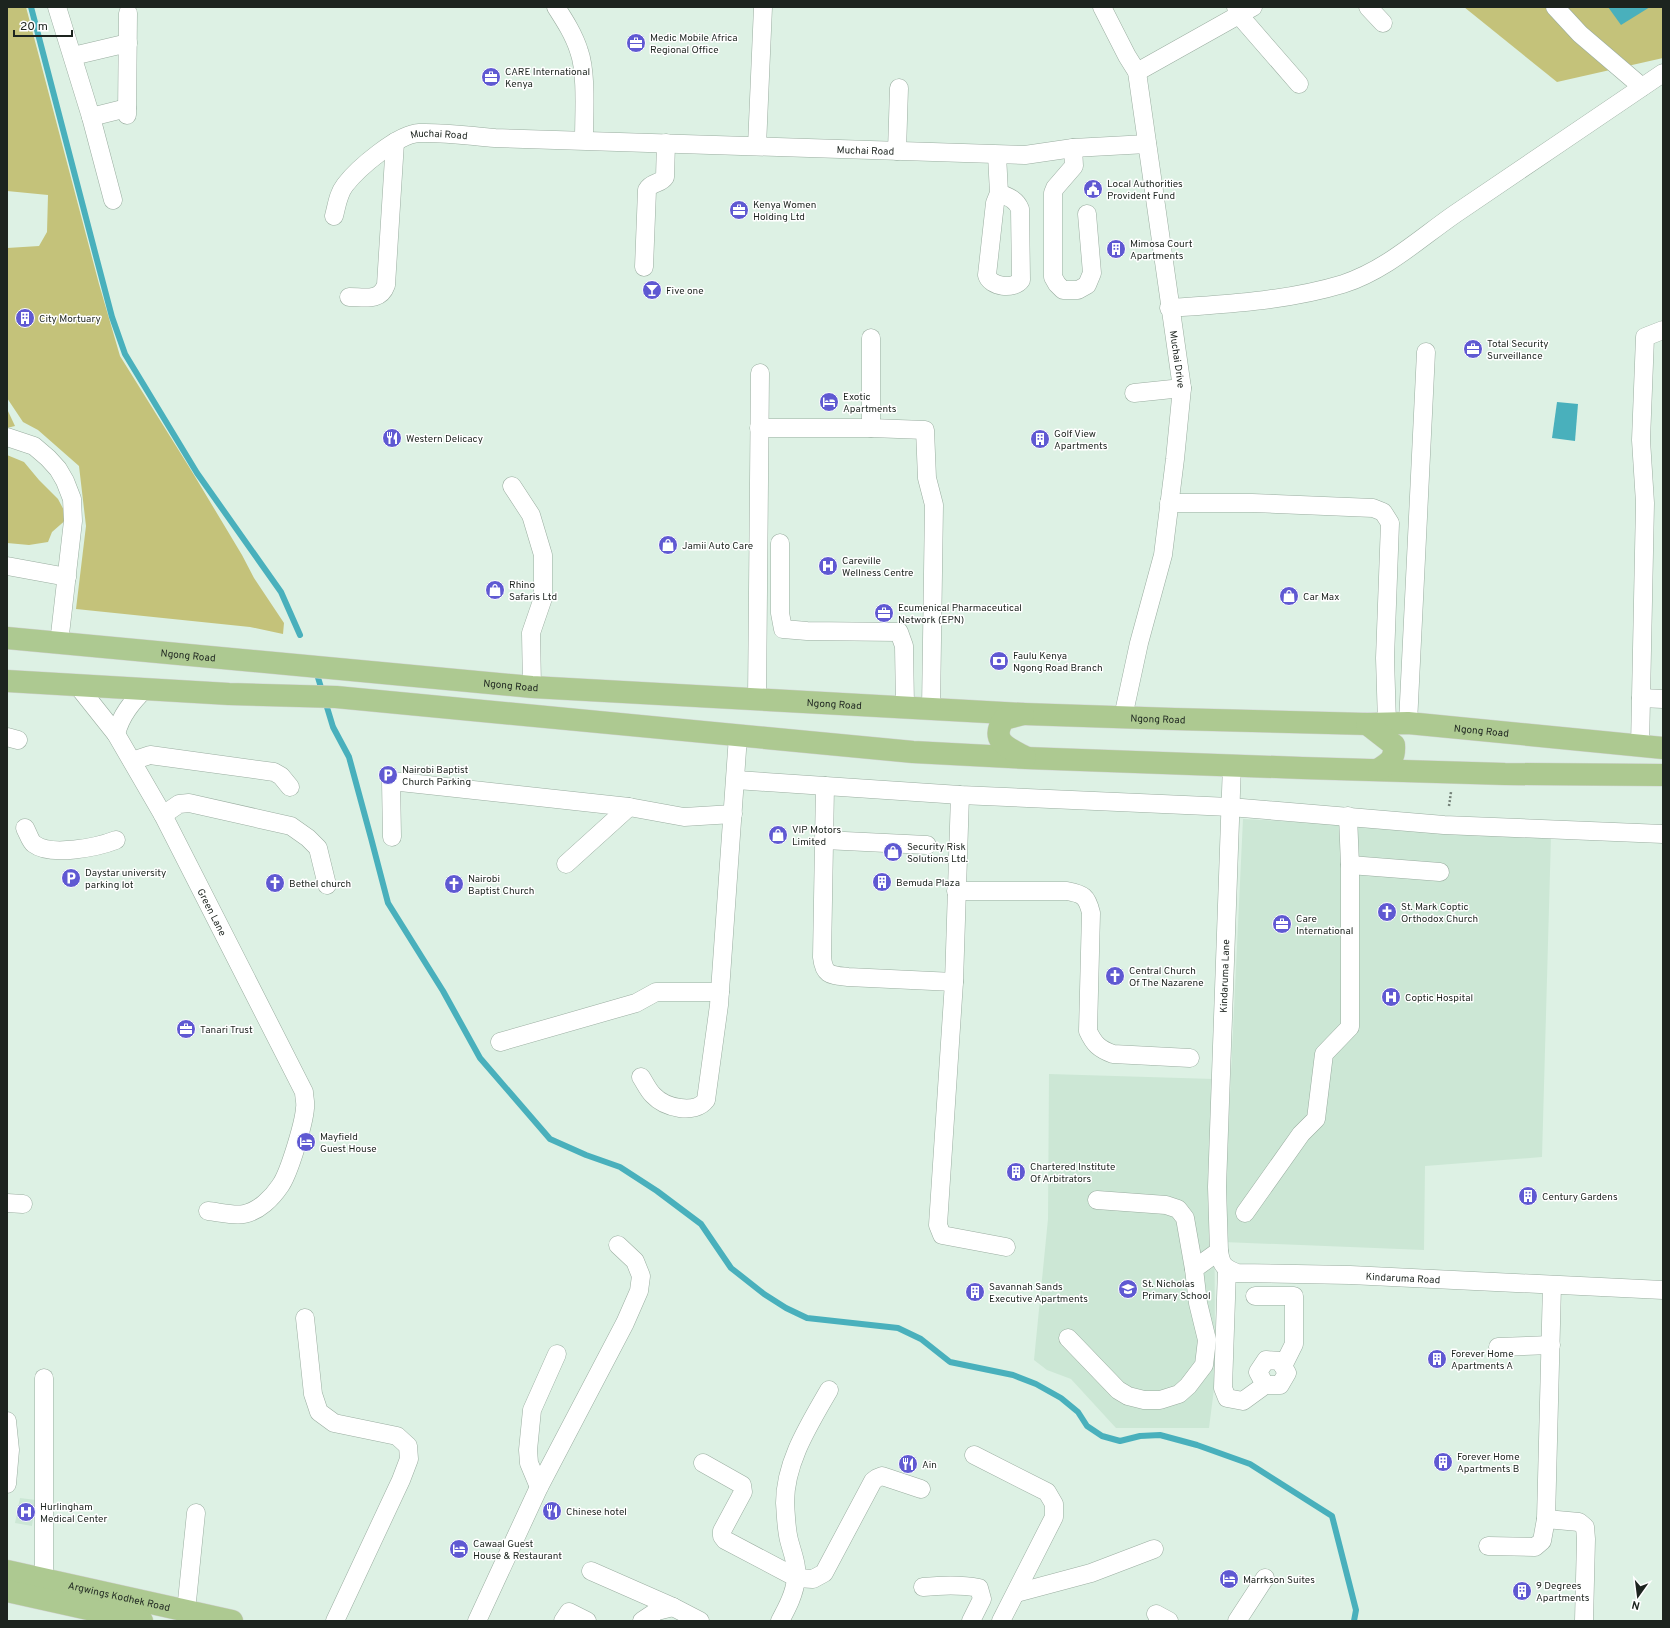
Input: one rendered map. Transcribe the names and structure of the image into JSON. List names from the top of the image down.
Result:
{
  "streets": {
    "main road": ["Ngong Road", "Argwings Kodhek Road"],
    "street": [
      "Muchai Road",
      "Muchai Drive",
      "Green Lane",
      "Kindaruma Lane",
      "Kindaruma Road"
    ]
  },
  "crossings": [
    ["Muchai Road", "Muchai Drive"],
    ["Muchai Drive", "Ngong Road"]
  ],
  "places": {
    "office": [
      "Medic Mobile Africa Regional Office",
      "CARE International Kenya",
      "Kenya Women Holding Ltd",
      "Total Security Surveillance",
      "Ecumenical Pharmaceutical Network (EPN)",
      "Care International",
      "Tanari Trust"
    ],
    "public building": ["Local Authorities Provident Fund"],
    "building": [
      "Mimosa Court Apartments",
      "City Mortuary",
      "Golf View Apartments",
      "Bemuda Plaza",
      "Chartered Institute Of Arbitrators",
      "Century Gardens",
      "Savannah Sands Executive Apartments",
      "Forever Home Apartments A",
      "Forever Home Apartments B",
      "9 Degrees Apartments"
    ],
    "bar": ["Five one"],
    "hotel": [
      "Exotic Apartments",
      "Mayfield Guest House",
      "Cawaal Guest House & Restaurant",
      "Marrkson Suites"
    ],
    "restaurant": ["Western Delicacy", "Ain", "Chinese hotel"],
    "shop": [
      "Jamii Auto Care",
      "Rhino Safaris Ltd",
      "Car Max",
      "VIP Motors Limited",
      "Security Risk Solutions Ltd."
    ],
    "hospital": ["Careville Wellness Centre", "Coptic Hospital", "Hurlingham Medical Center"],
    "bank": ["Faulu Kenya Ngong Road Branch"],
    "parking": ["Nairobi Baptist Church Parking", "Daystar university parking lot"],
    "church": [
      "Bethel church",
      "Nairobi Baptist Church",
      "St. Mark Coptic Orthodox Church",
      "Central Church Of The Nazarene"
    ],
    "school or university": ["St. Nicholas Primary School"]
  },
  "scale_bar": "20 m",
  "north": "bottom"
}
